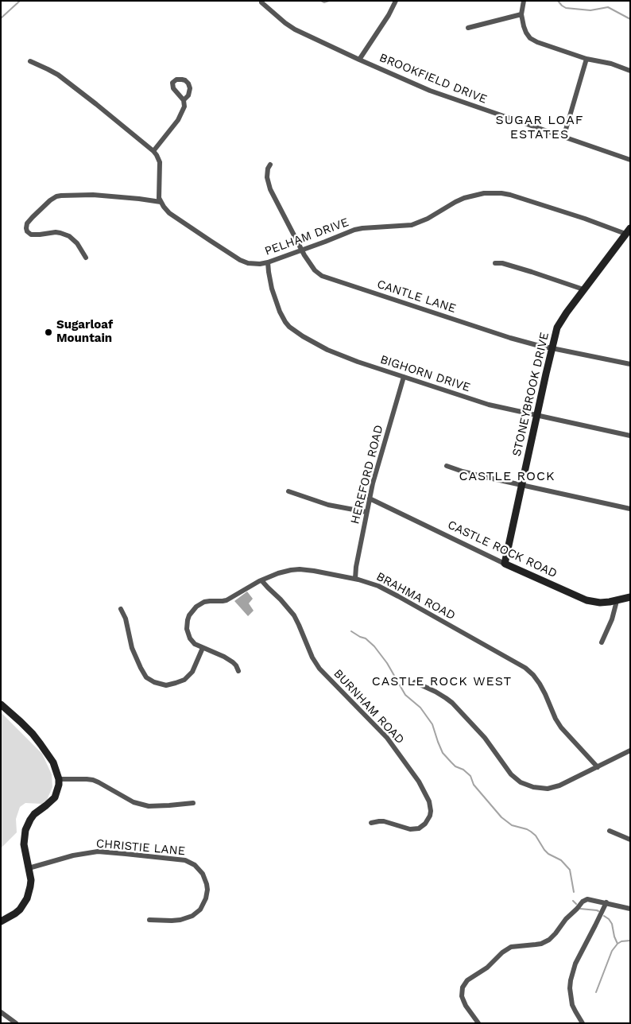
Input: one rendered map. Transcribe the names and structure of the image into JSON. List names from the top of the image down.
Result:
{
  "streets": {
    "street": [
      "BROOKFIELD DRIVE",
      "PELHAM DRIVE",
      "CANTLE LANE",
      "BIGHORN DRIVE",
      "STONEYBROOK DRIVE",
      "HEREFORD ROAD",
      "CASTLE ROCK ROAD",
      "BRAHMA ROAD",
      "BURNHAM ROAD",
      "CHRISTIE LANE"
    ]
  },
  "crossings": [
    ["PELHAM DRIVE", "CANTLE LANE"],
    ["PELHAM DRIVE", "BIGHORN DRIVE"],
    ["PELHAM DRIVE", "STONEYBROOK DRIVE"],
    ["CANTLE LANE", "STONEYBROOK DRIVE"],
    ["BIGHORN DRIVE", "STONEYBROOK DRIVE"],
    ["BIGHORN DRIVE", "HEREFORD ROAD"],
    ["STONEYBROOK DRIVE", "CASTLE ROCK ROAD"],
    ["HEREFORD ROAD", "CASTLE ROCK ROAD"],
    ["HEREFORD ROAD", "BRAHMA ROAD"],
    ["BRAHMA ROAD", "BURNHAM ROAD"]
  ],
  "districts": ["SUGAR LOAF ESTATES", "CASTLE ROCK", "CASTLE ROCK WEST"],
  "places": ["Sugarloaf Mountain"]
}
